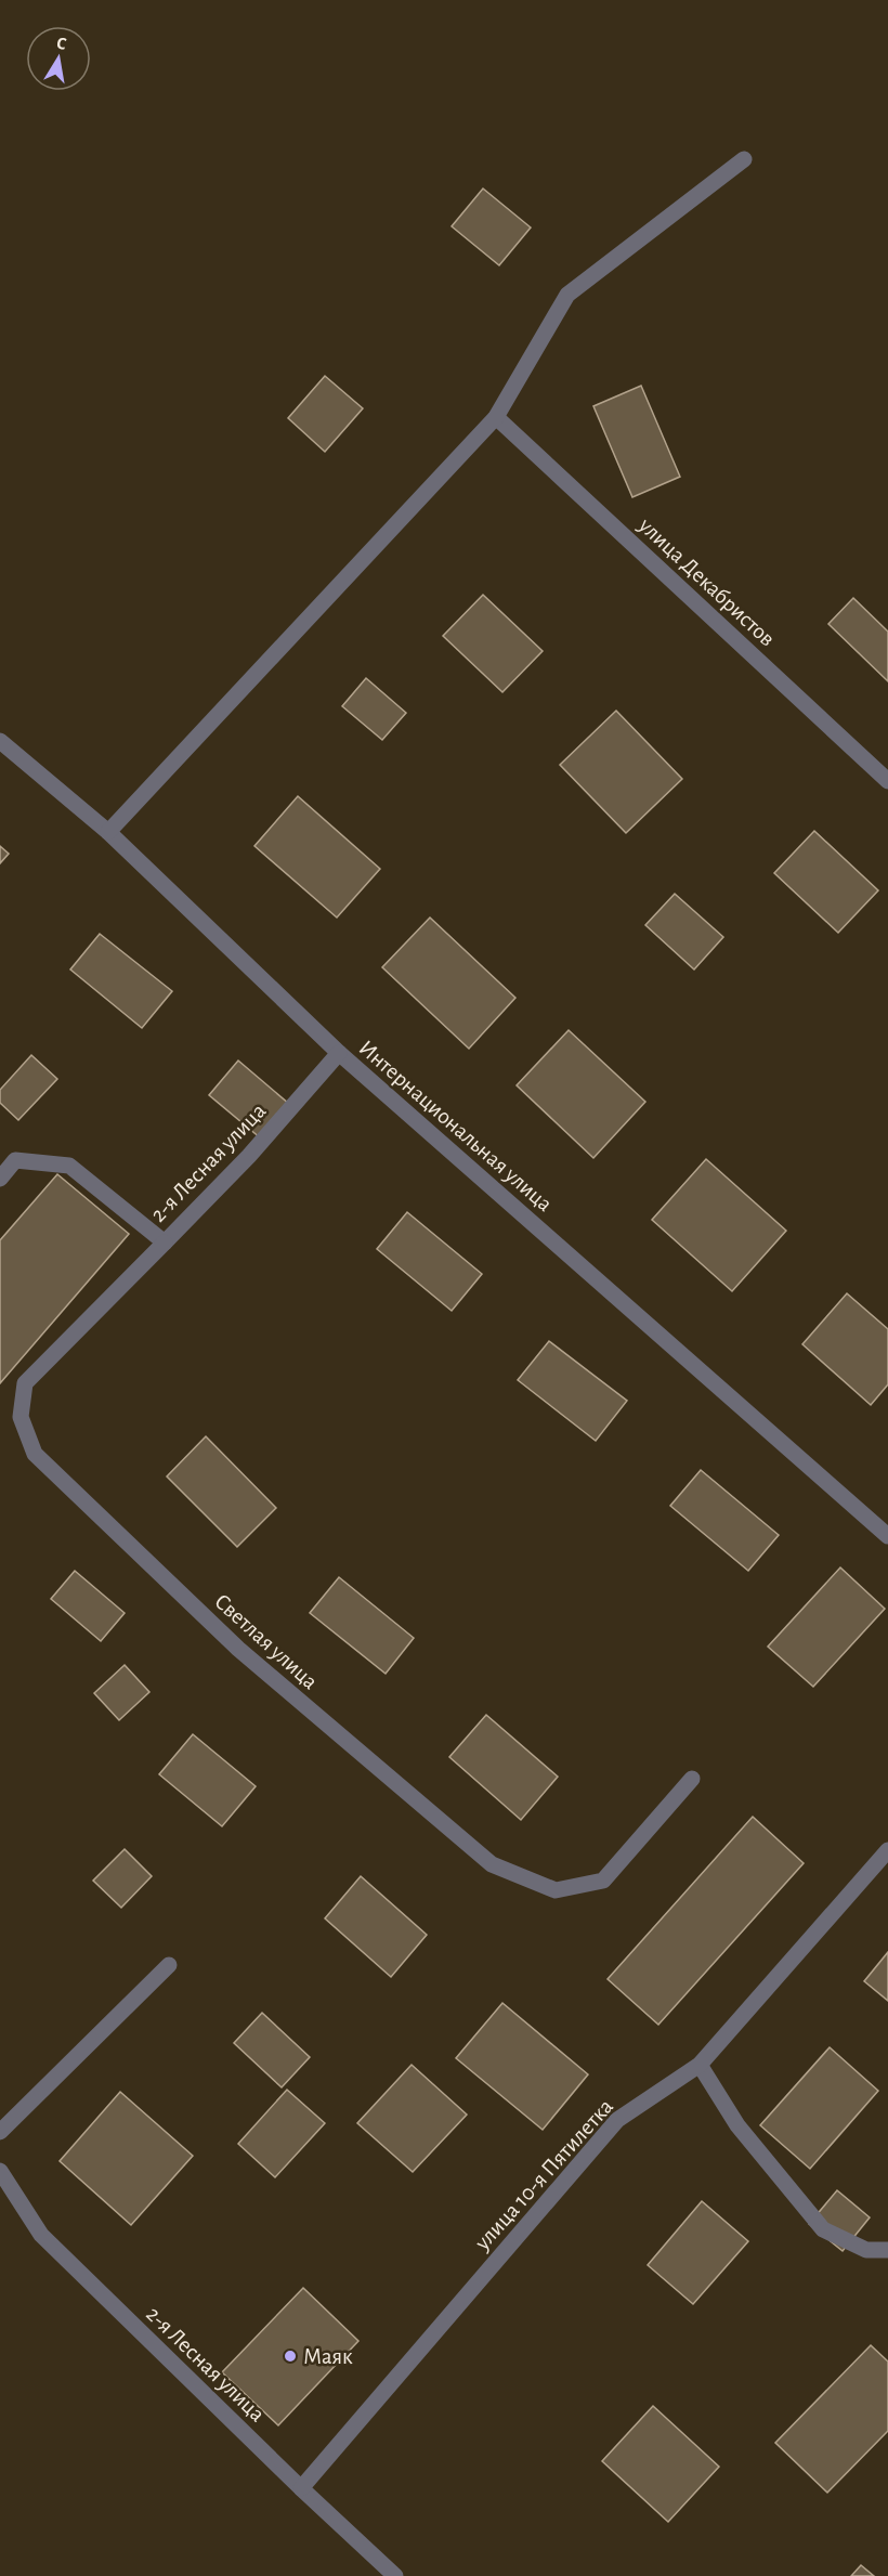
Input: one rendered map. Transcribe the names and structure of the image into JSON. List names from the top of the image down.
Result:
{
  "streets": {
    "street": [
      "улица Декабристов",
      "Интернациональная улица",
      "2-я Лесная улица",
      "Светлая улица",
      "улица 10-я Пятилетка"
    ]
  },
  "crossings": [
    ["Интернациональная улица", "2-я Лесная улица"],
    ["2-я Лесная улица", "Светлая улица"],
    ["2-я Лесная улица", "улица 10-я Пятилетка"]
  ],
  "places": ["Маяк"],
  "north": "top"
}
